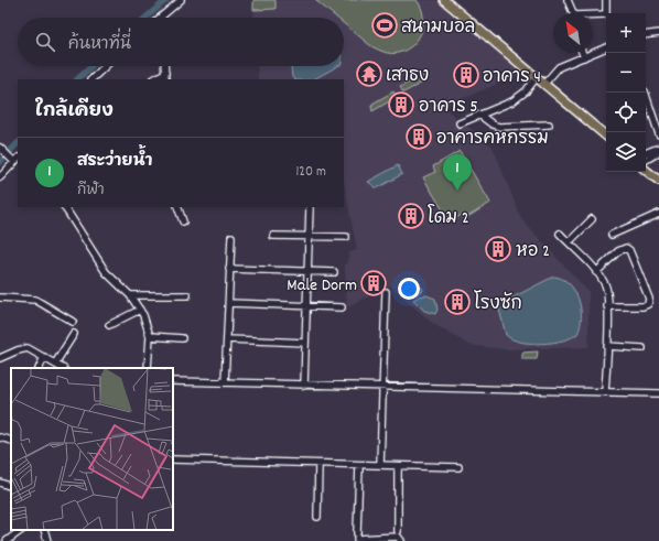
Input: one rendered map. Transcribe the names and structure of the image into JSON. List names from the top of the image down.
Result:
{
  "places": {
    "sports": ["สนามบอล"],
    "temple": ["เสาธง"],
    "building": [
      "อาคาร 4",
      "อาคาร 5",
      "อาคารคหกรรม",
      "โดม 2",
      "หอ 2",
      "Male Dorm",
      "โรงซัก"
    ]
  },
  "north": "top left",
  "page": {
    "map_buttons": ["+", "−"],
    "search": "ค้นหาที่นี่",
    "heading": "ใกล้เคียง",
    "list": [
      {
        "mark": "1",
        "name": "สระว่ายน้ำ",
        "note": "กีฬา",
        "value": "120 m"
      }
    ],
    "pins": "1"
  }
}
